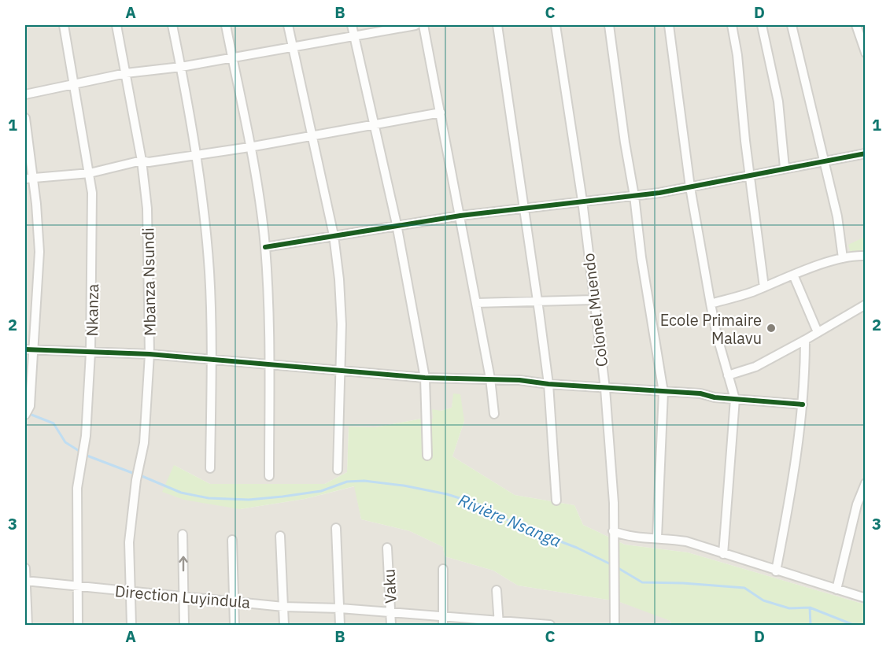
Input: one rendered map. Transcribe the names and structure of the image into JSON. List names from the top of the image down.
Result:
{
  "streets": {
    "street": [
      "Mbanza Nsundi",
      "Nkanza",
      "Colonel Muendo",
      "Vaku",
      "Direction Luyindula"
    ]
  },
  "crossings": [
    ["Mbanza Nsundi", "Direction Luyindula"],
    ["Nkanza", "Direction Luyindula"],
    ["Vaku", "Direction Luyindula"]
  ],
  "water": ["Rivière Nsanga"],
  "places": ["Ecole Primaire Malavu"],
  "grid": {
    "columns": [
      "A",
      "B",
      "C",
      "D"
    ],
    "rows": ["1", "2", "3"]
  }
}
